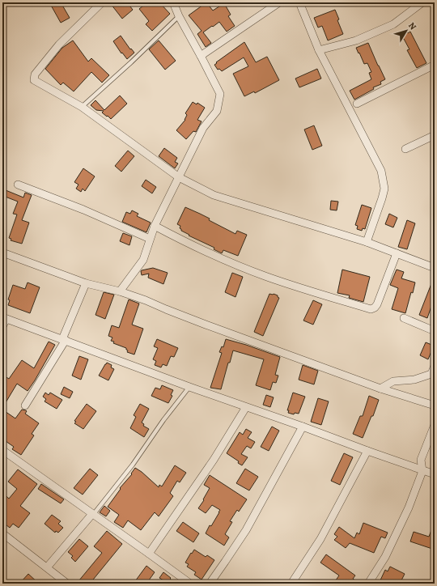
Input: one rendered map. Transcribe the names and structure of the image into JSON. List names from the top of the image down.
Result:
{
  "north": "top right"
}
